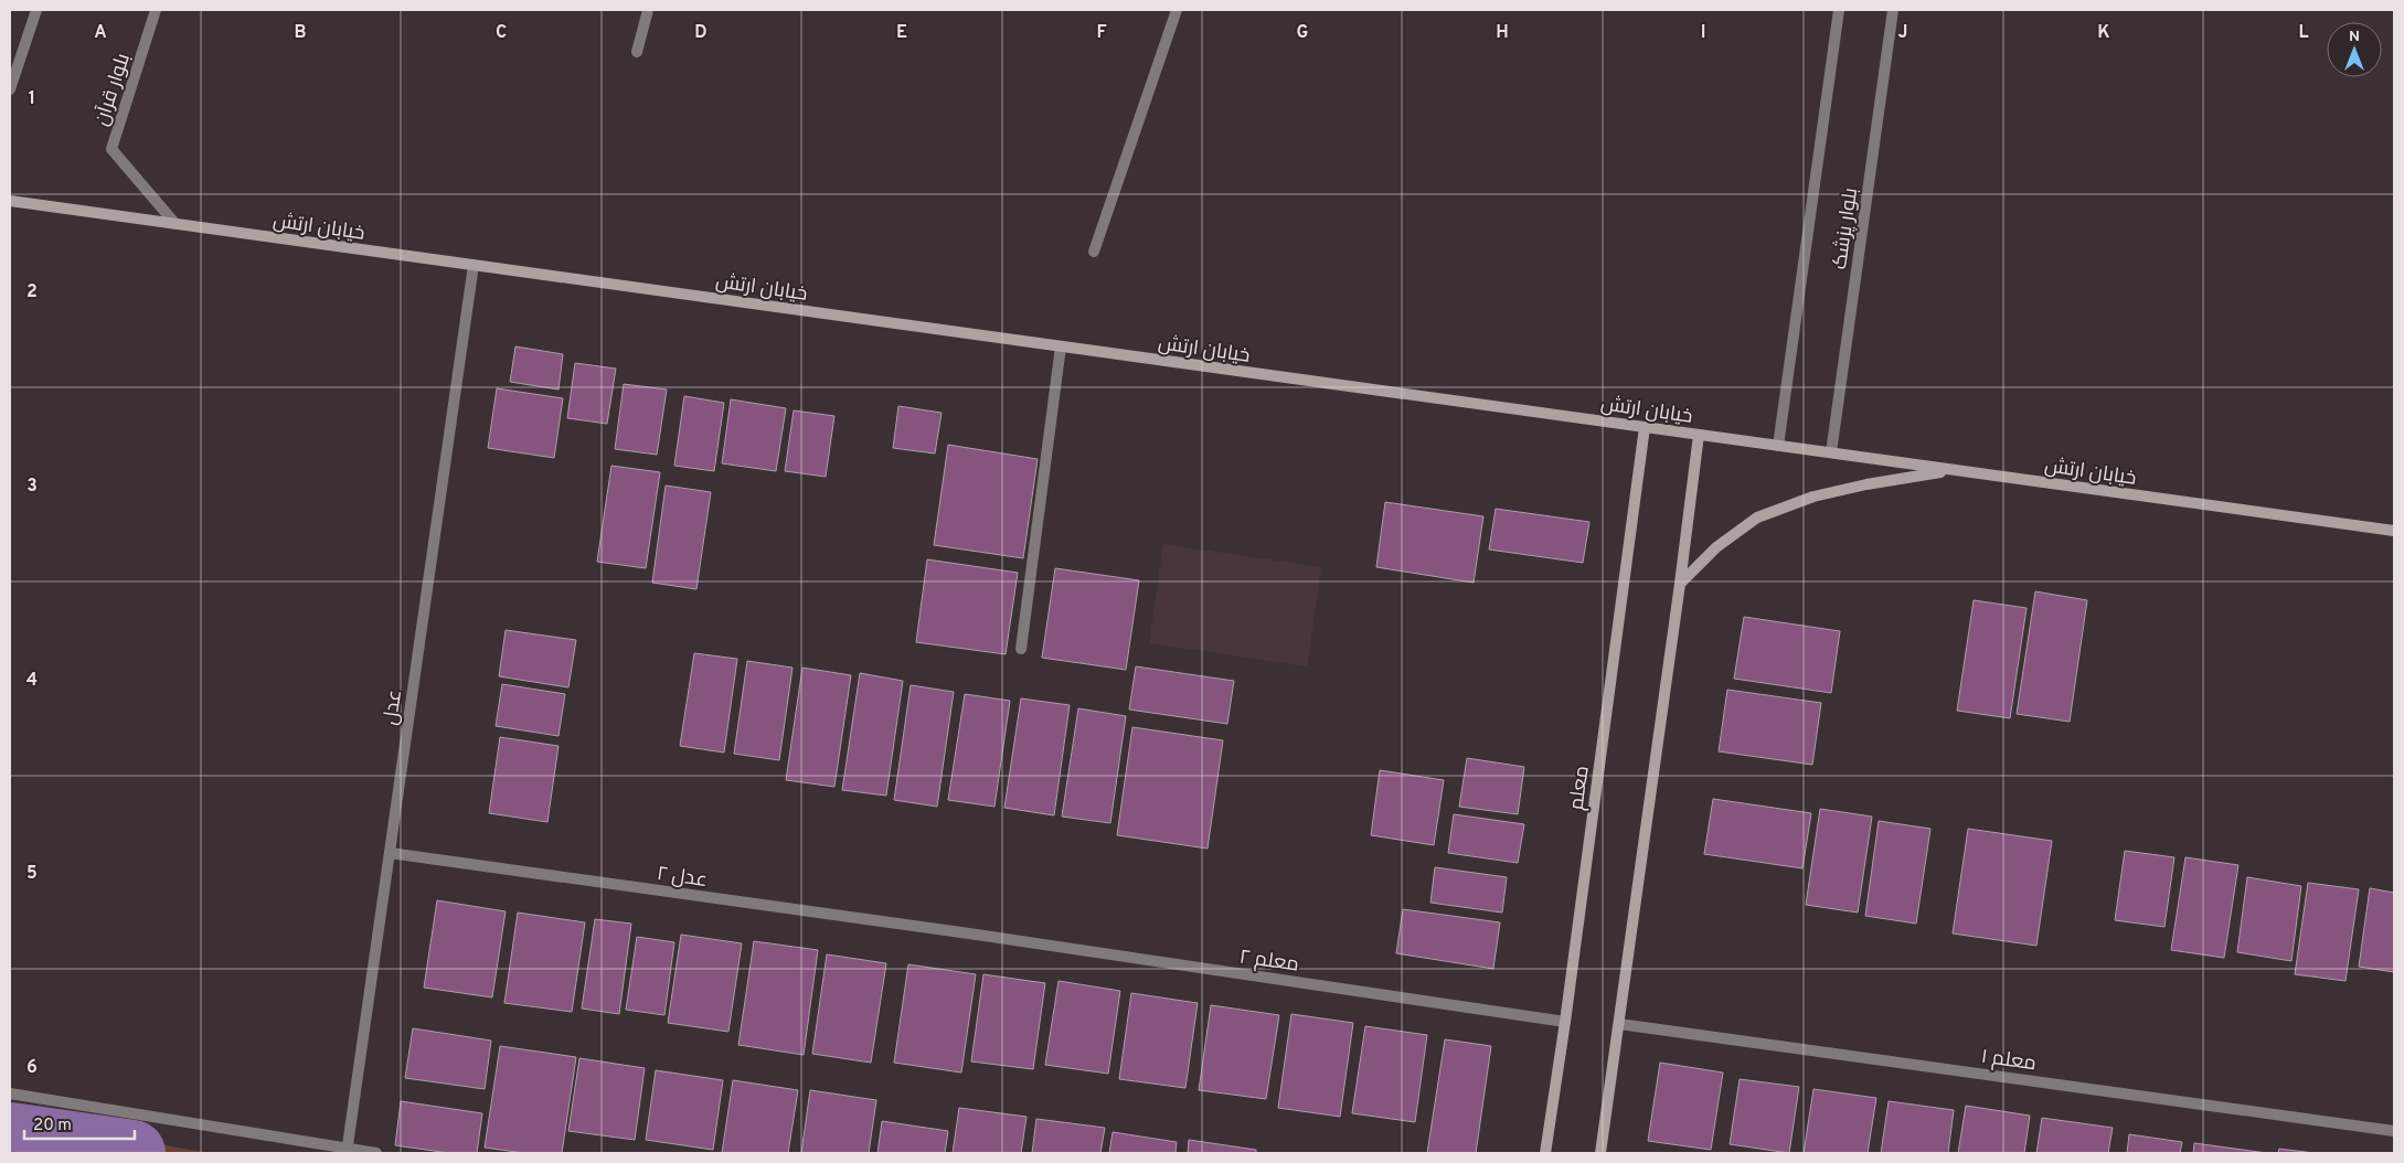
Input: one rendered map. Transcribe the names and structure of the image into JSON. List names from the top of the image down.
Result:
{
  "streets": {
    "main road": ["خیابان ارتش", "معلم"],
    "street": [
      "بلوار قرآن",
      "بلوار پزشک",
      "عدل",
      "عدل ۲",
      "معلم ۲",
      "معلم ۱"
    ]
  },
  "crossings": [
    ["بلوار قرآن", "خیابان ارتش"],
    ["خیابان ارتش", "بلوار پزشک"],
    ["خیابان ارتش", "عدل"],
    ["خیابان ارتش", "معلم"],
    ["عدل", "عدل ۲"],
    ["معلم", "معلم ۲"],
    ["عدل ۲", "معلم ۲"]
  ],
  "scale_bar": "20 m",
  "north": "top",
  "grid": {
    "columns": [
      "A",
      "B",
      "C",
      "D",
      "E",
      "F",
      "G",
      "H",
      "I",
      "J",
      "K",
      "L"
    ],
    "rows": [
      "1",
      "2",
      "3",
      "4",
      "5",
      "6"
    ]
  }
}
